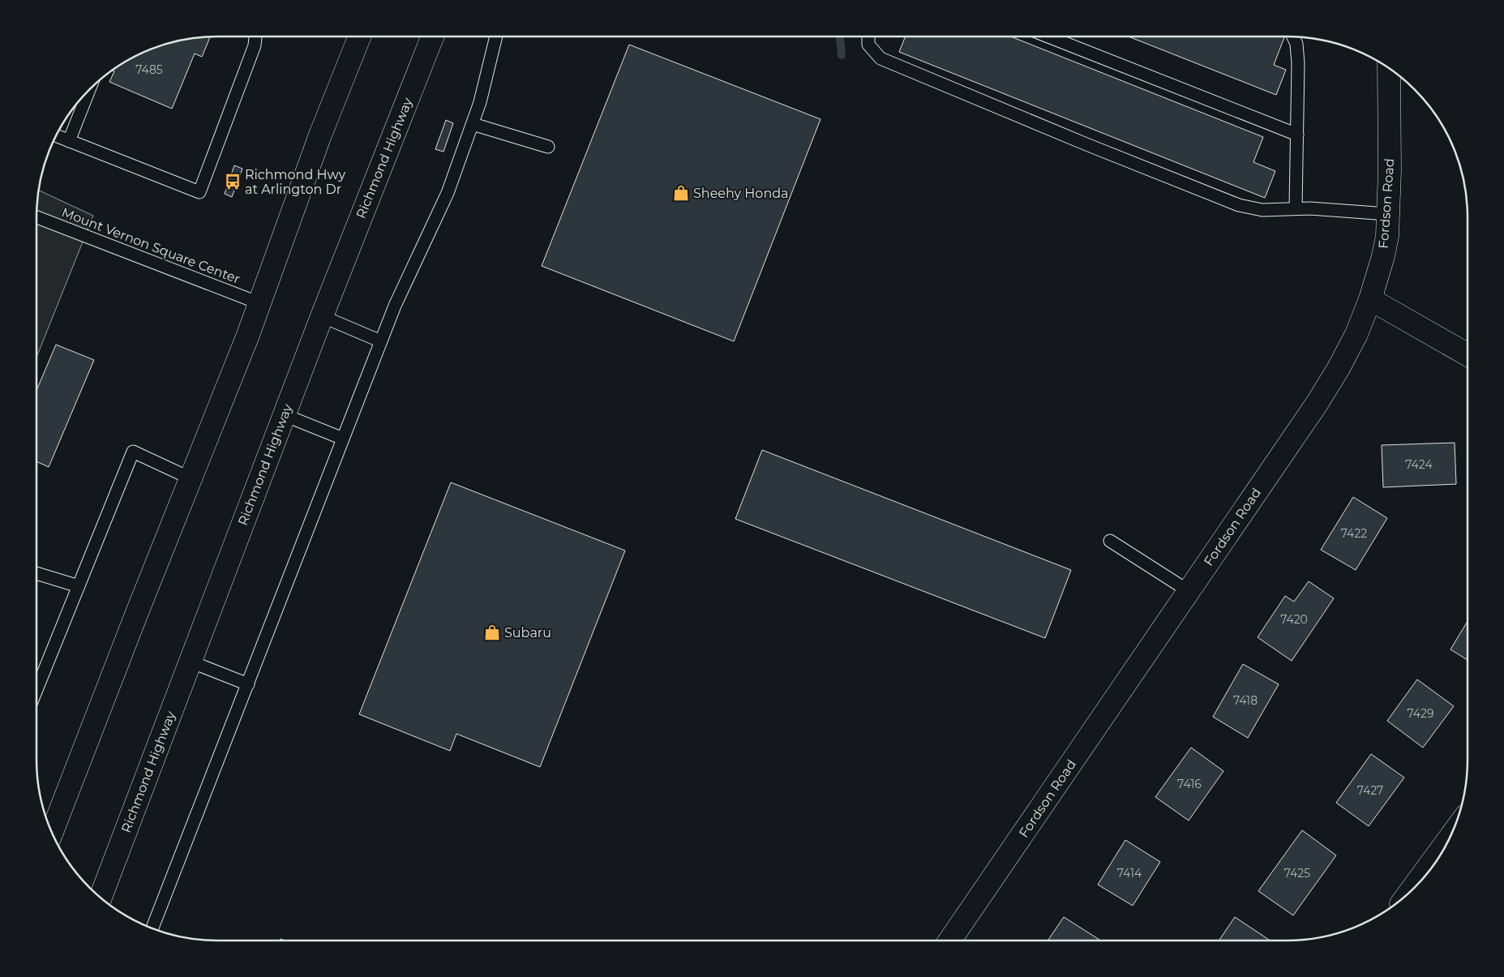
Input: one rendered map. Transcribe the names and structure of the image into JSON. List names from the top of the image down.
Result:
{
  "streets": {
    "main road": ["Richmond Highway", "Fordson Road"],
    "lane": ["Mount Vernon Square Center"]
  },
  "places": {
    "bus stop": ["Richmond Hwy at Arlington Dr"],
    "shop": ["Sheehy Honda", "Subaru"]
  },
  "house_numbers": [
    "7485",
    "7424",
    "7422",
    "7420",
    "7418",
    "7429",
    "7416",
    "7427",
    "7414",
    "7425"
  ]
}
